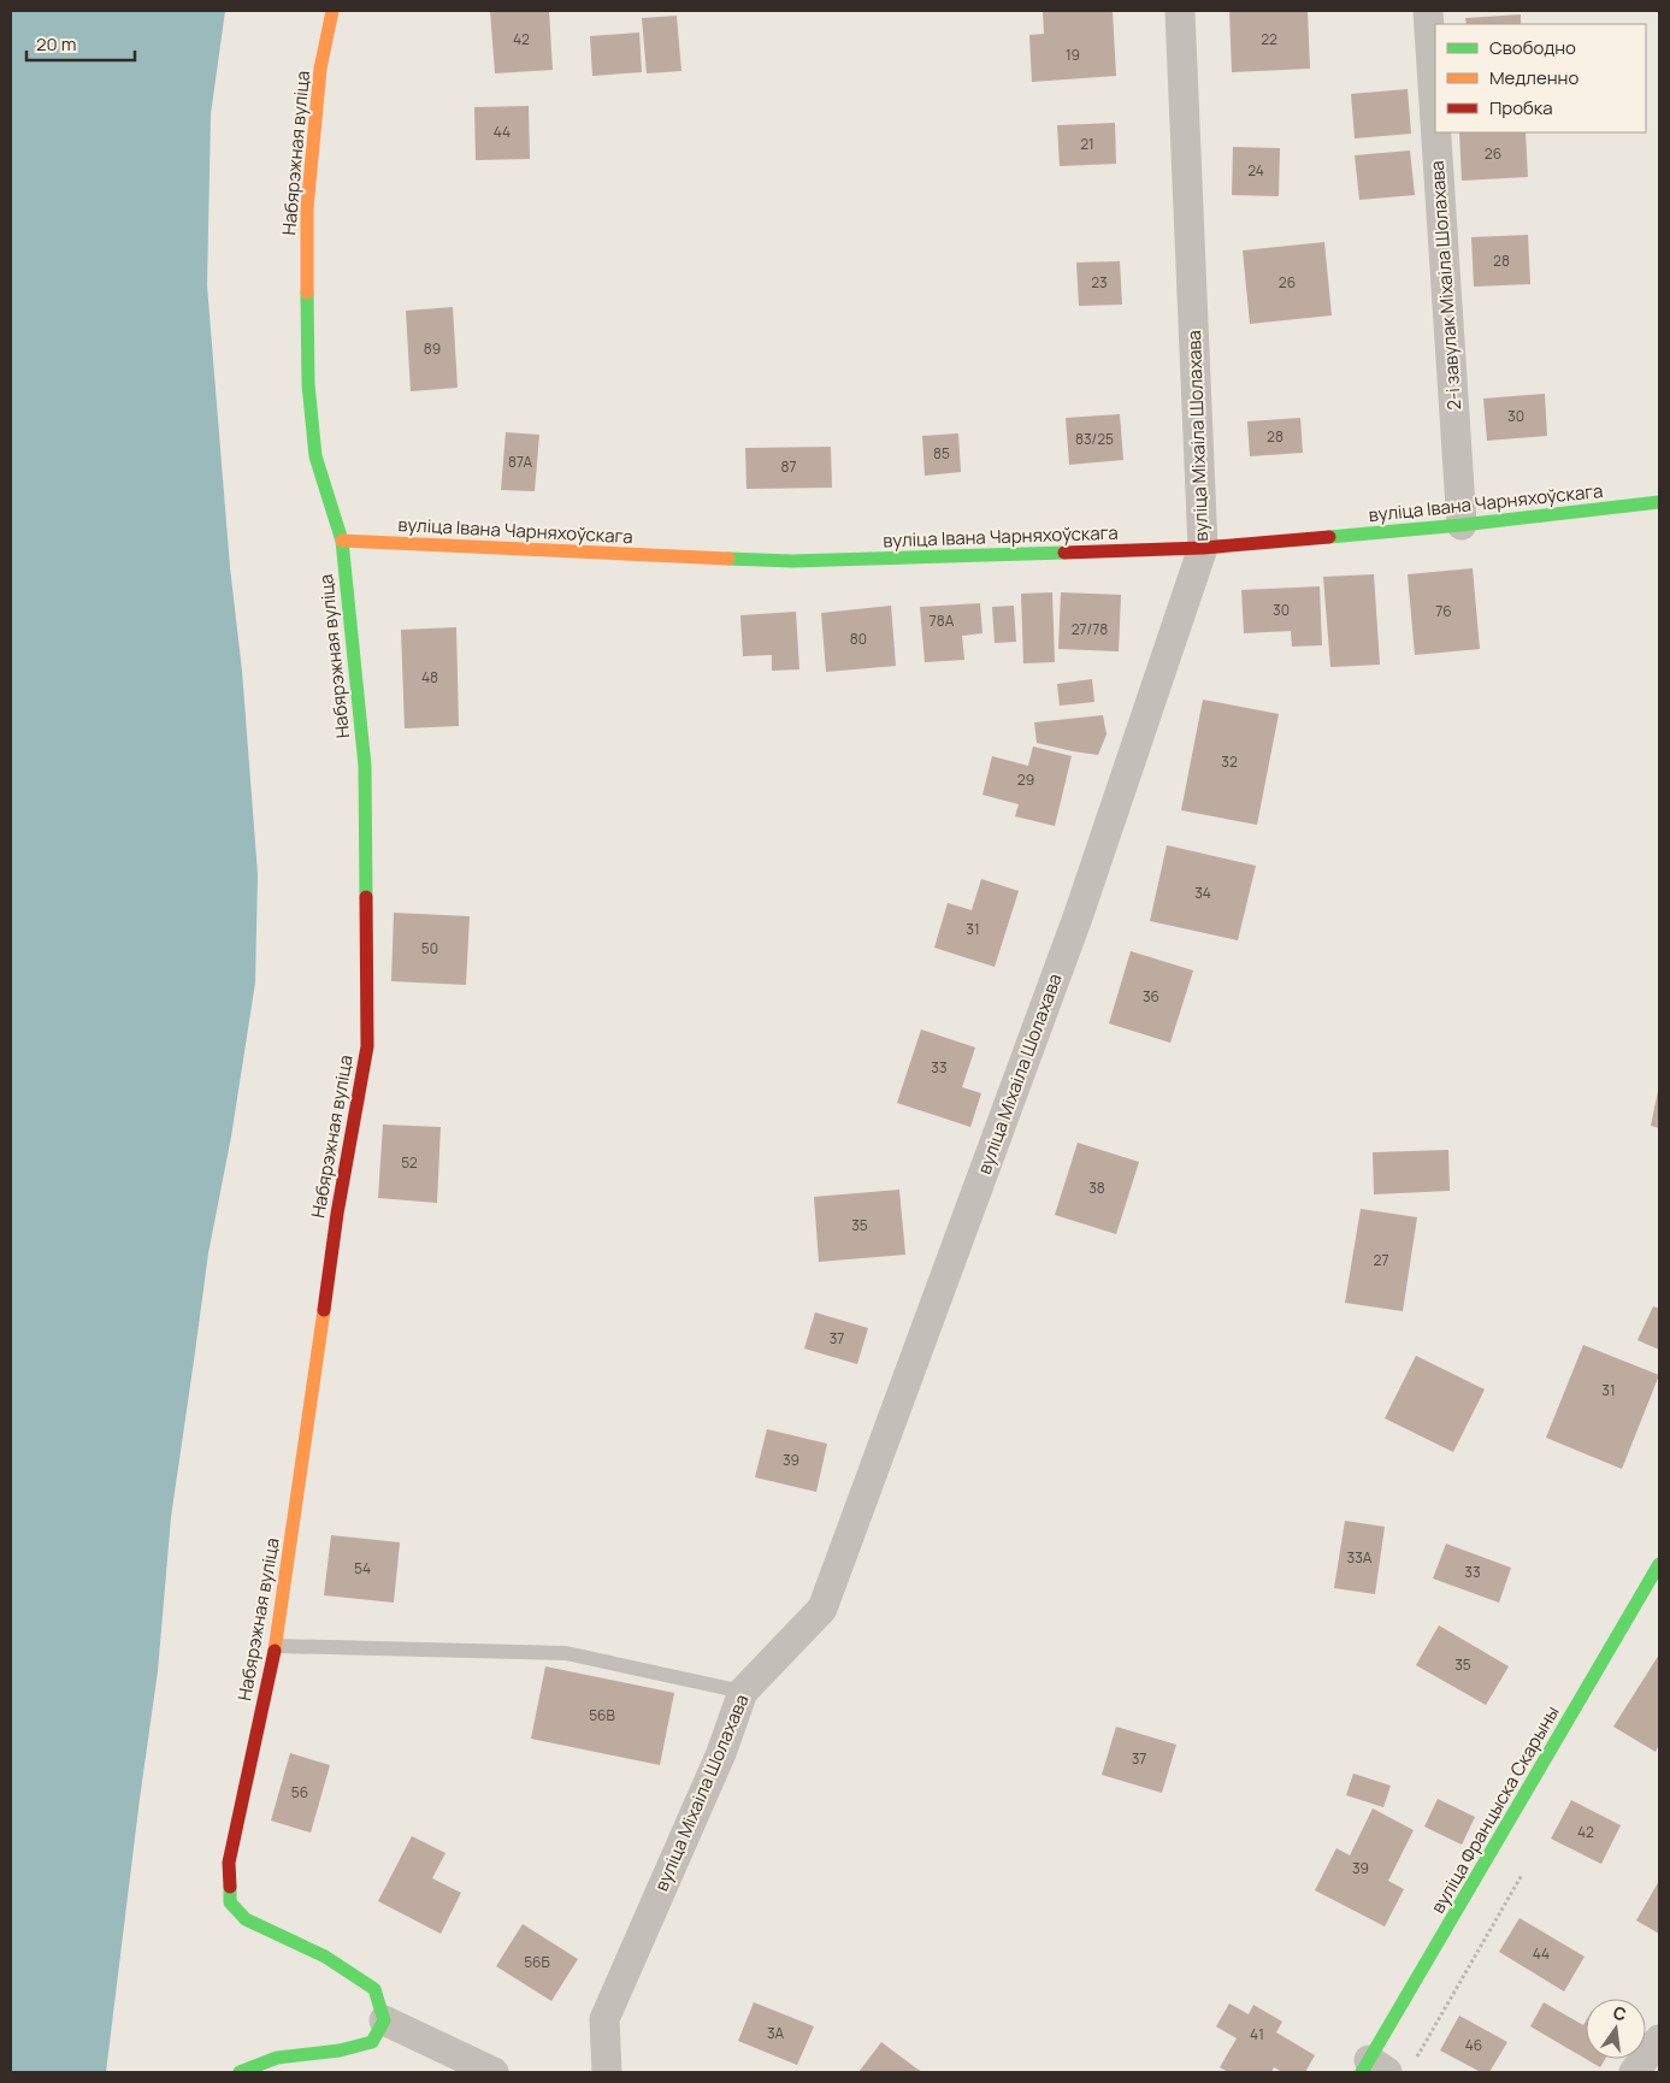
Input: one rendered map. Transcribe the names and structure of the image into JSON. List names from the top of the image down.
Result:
{
  "streets": {
    "street": [
      "Набярэжная вуліца",
      "2-і завулак Міхаіла Шолахава",
      "вуліца Міхаіла Шолахава",
      "вуліца Івана Чарняхоўскага",
      "вуліца Францыска Скарыны"
    ]
  },
  "crossings": [
    ["Набярэжная вуліца", "вуліца Івана Чарняхоўскага"],
    ["2-і завулак Міхаіла Шолахава", "вуліца Івана Чарняхоўскага"],
    ["вуліца Міхаіла Шолахава", "вуліца Івана Чарняхоўскага"]
  ],
  "house_numbers": [
    "42",
    "22",
    "19",
    "44",
    "21",
    "26",
    "24",
    "28",
    "23",
    "26",
    "89",
    "30",
    "28",
    "83/25",
    "85",
    "87А",
    "87",
    "30",
    "76",
    "78А",
    "27/78",
    "80",
    "48",
    "32",
    "29",
    "34",
    "31",
    "50",
    "36",
    "33",
    "52",
    "38",
    "35",
    "27",
    "37",
    "31",
    "39",
    "33А",
    "54",
    "33",
    "35",
    "56В",
    "37",
    "56",
    "42",
    "39",
    "44",
    "56Б",
    "3А",
    "41",
    "46"
  ],
  "legend": ["Свободно", "Медленно", "Пробка"],
  "scale_bar": "20 m",
  "north": "top"
}
